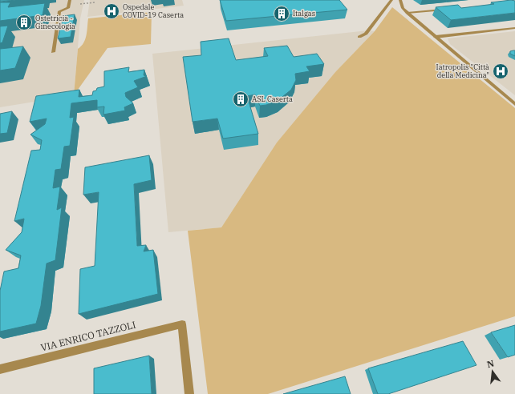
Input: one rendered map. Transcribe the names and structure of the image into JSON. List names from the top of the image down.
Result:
{
  "streets": {
    "street": ["VIA ENRICO TAZZOLI"]
  },
  "places": {
    "hospital": ["Ospedale COVID-19 Caserta", "Iatropolis \"Città della Medicina\""],
    "building": ["Italgas", "Ostetricia - Ginecologia", "ASL Caserta"]
  },
  "north": "top"
}
